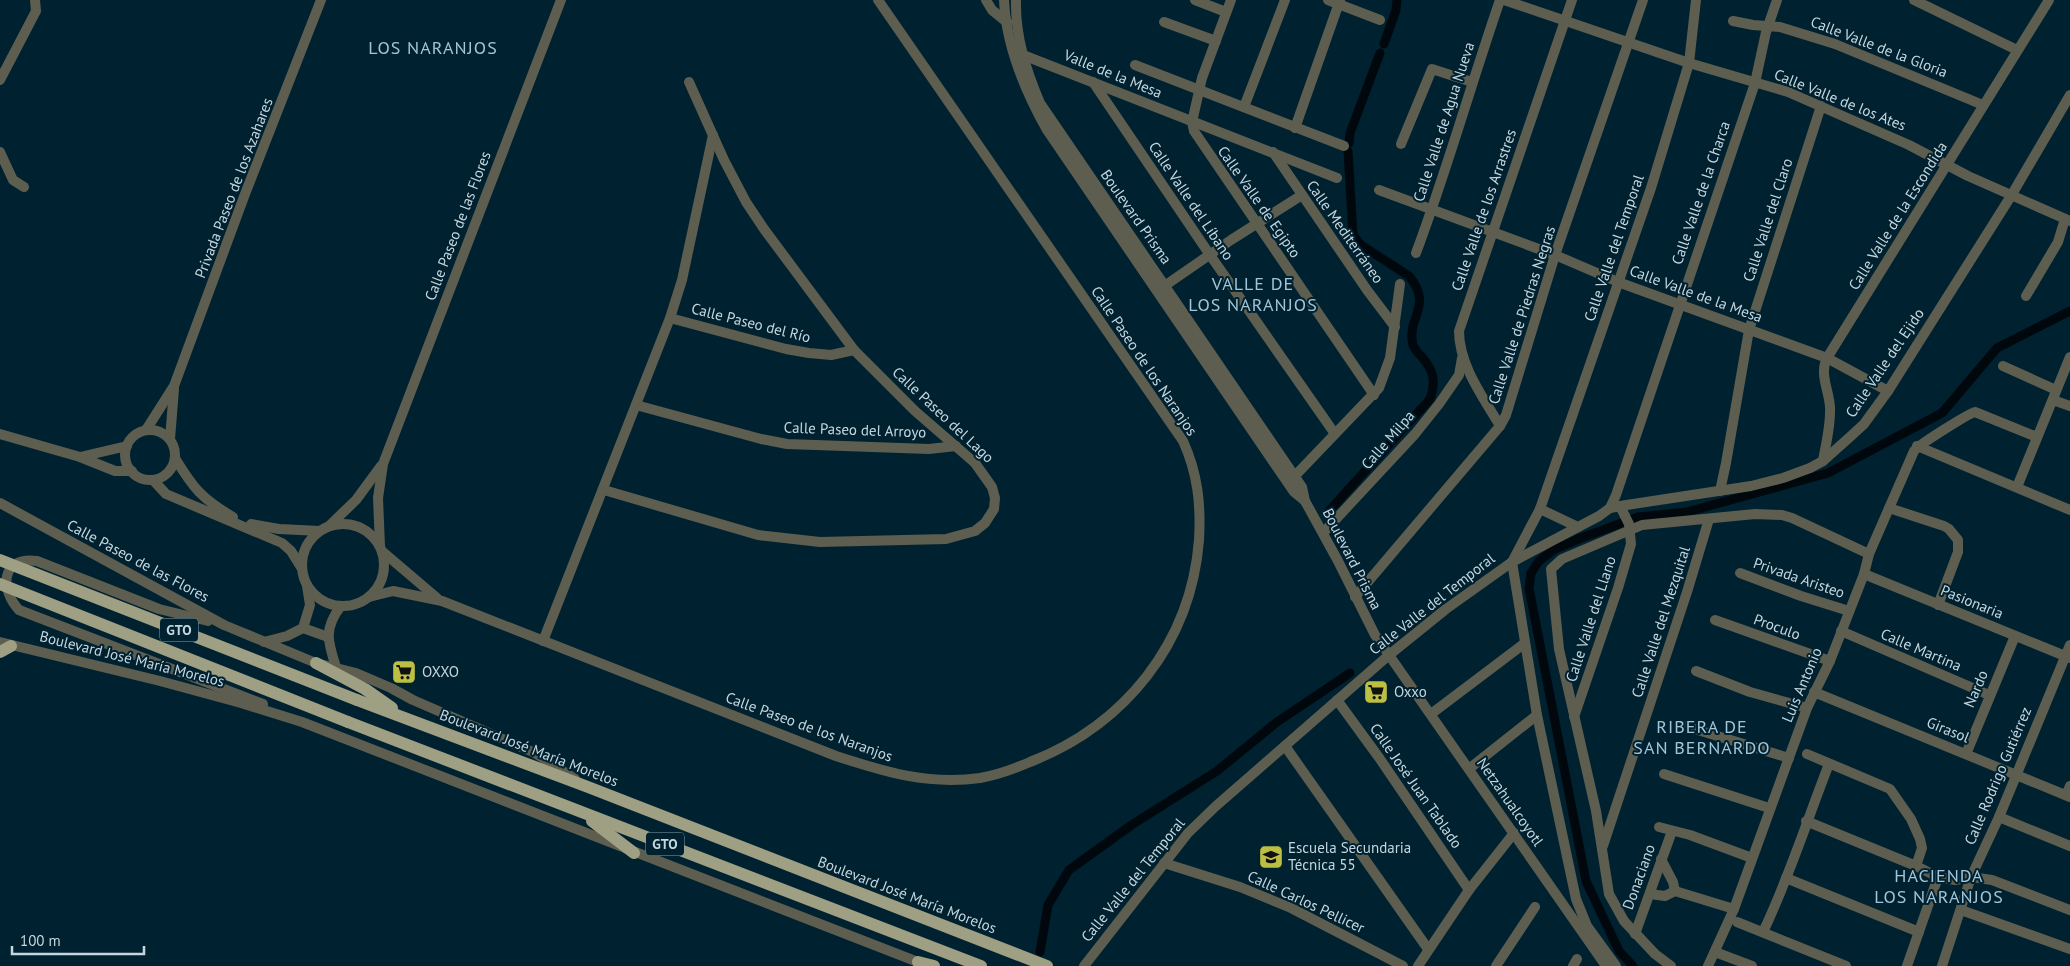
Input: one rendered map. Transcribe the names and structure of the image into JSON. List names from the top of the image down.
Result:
{
  "streets": {
    "main road": ["GTO", "Boulevard José María Morelos"],
    "street": [
      "Calle Valle de la Gloria",
      "Valle de la Mesa",
      "Calle Valle de los Ates",
      "Calle Valle de Agua Nueva",
      "Privada Paseo de los Azahares",
      "Calle Valle de la Charca",
      "Calle Valle del Líbano",
      "Calle Valle de Egipto",
      "Calle Valle de los Arrastres",
      "Calle Valle de la Escondida",
      "Boulevard Prisma",
      "Calle Valle del Claro",
      "Calle Paseo de las Flores",
      "Calle Mediterráneo",
      "Calle Valle del Temporal",
      "Calle Valle de la Mesa",
      "Calle Valle de Piedras Negras",
      "Calle Paseo del Río",
      "Calle Paseo de los Naranjos",
      "Calle Valle del Ejido",
      "Calle Paseo del Lago",
      "Calle Paseo del Arroyo",
      "Calle Milpa",
      "Privada Aristeo",
      "Pasionaria",
      "Calle Valle del Llano",
      "Calle Valle del Mezquital",
      "Proculo",
      "Calle Martina",
      "Luis Antonio",
      "Nardo",
      "Girasol",
      "Calle Rodrigo Gutiérrez",
      "Calle José Juan Tablado",
      "Netzahualcoyotl",
      "Donaciano",
      "Calle Carlos Pellicer"
    ]
  },
  "crossings": [
    ["Calle Valle de la Gloria", "Calle Valle de la Charca"],
    ["Calle Valle de la Gloria", "Calle Valle de la Escondida"],
    ["Valle de la Mesa", "Calle Valle del Líbano"],
    ["Valle de la Mesa", "Calle Valle de Egipto"],
    ["Valle de la Mesa", "Boulevard Prisma"],
    ["Valle de la Mesa", "Calle Mediterráneo"],
    ["Calle Valle de los Ates", "Calle Valle de la Charca"],
    ["Calle Valle de los Ates", "Calle Valle de los Arrastres"],
    ["Calle Valle de los Ates", "Calle Valle de la Escondida"],
    ["Calle Valle de los Ates", "Calle Valle del Claro"],
    ["Calle Valle de los Ates", "Calle Valle del Temporal"],
    ["Calle Valle de los Ates", "Calle Valle de Piedras Negras"],
    ["Calle Valle de los Ates", "Calle Valle del Ejido"],
    ["Calle Valle de Agua Nueva", "Calle Valle de la Mesa"],
    ["Calle Valle de la Charca", "Calle Valle de la Mesa"],
    ["Calle Valle de la Charca", "Calle Valle del Ejido"],
    ["Calle Valle de los Arrastres", "Calle Valle de la Mesa"],
    ["Calle Valle de los Arrastres", "Calle Valle de Piedras Negras"],
    ["Calle Valle de los Arrastres", "Calle Milpa"],
    ["Calle Valle de la Escondida", "Calle Valle de la Mesa"],
    ["Calle Valle de la Escondida", "Calle Valle del Ejido"],
    ["Boulevard Prisma", "Calle Valle del Temporal"],
    ["Boulevard Prisma", "Calle Valle de Piedras Negras"],
    ["Boulevard Prisma", "Calle Milpa"],
    ["Boulevard Prisma", "Netzahualcoyotl"],
    ["Calle Valle del Claro", "Calle Valle de la Mesa"],
    ["Calle Valle del Claro", "Calle Valle del Ejido"],
    ["Calle Paseo de las Flores", "Calle Paseo de los Naranjos"],
    ["Calle Paseo de las Flores", "Boulevard José María Morelos"],
    ["Calle Valle del Temporal", "Calle Valle de la Mesa"],
    ["Calle Valle del Temporal", "Calle Valle del Ejido"],
    ["Calle Valle del Temporal", "Calle José Juan Tablado"],
    ["Calle Valle del Temporal", "Netzahualcoyotl"],
    ["Calle Valle del Temporal", "Calle Carlos Pellicer"],
    ["Calle Valle de la Mesa", "Calle Valle de Piedras Negras"],
    ["Calle Valle de la Mesa", "Calle Valle del Ejido"],
    ["Calle Paseo del Río", "Calle Paseo del Lago"],
    ["Calle Paseo del Lago", "Calle Paseo del Arroyo"],
    ["Privada Aristeo", "Luis Antonio"],
    ["Pasionaria", "Luis Antonio"],
    ["Pasionaria", "Nardo"],
    ["Pasionaria", "Calle Rodrigo Gutiérrez"],
    ["Proculo", "Luis Antonio"],
    ["Calle Martina", "Luis Antonio"],
    ["Calle Martina", "Nardo"],
    ["Luis Antonio", "Girasol"],
    ["Nardo", "Girasol"],
    ["Girasol", "Calle Rodrigo Gutiérrez"]
  ],
  "districts": [
    "LOS NARANJOS",
    "VALLE DE LOS NARANJOS",
    "RIBERA DE SAN BERNARDO",
    "HACIENDA LOS NARANJOS"
  ],
  "places": {
    "supermarket": ["OXXO", "Oxxo"],
    "school or university": ["Escuela Secundaria Técnica 55"]
  },
  "scale_bar": "100 m"
}
